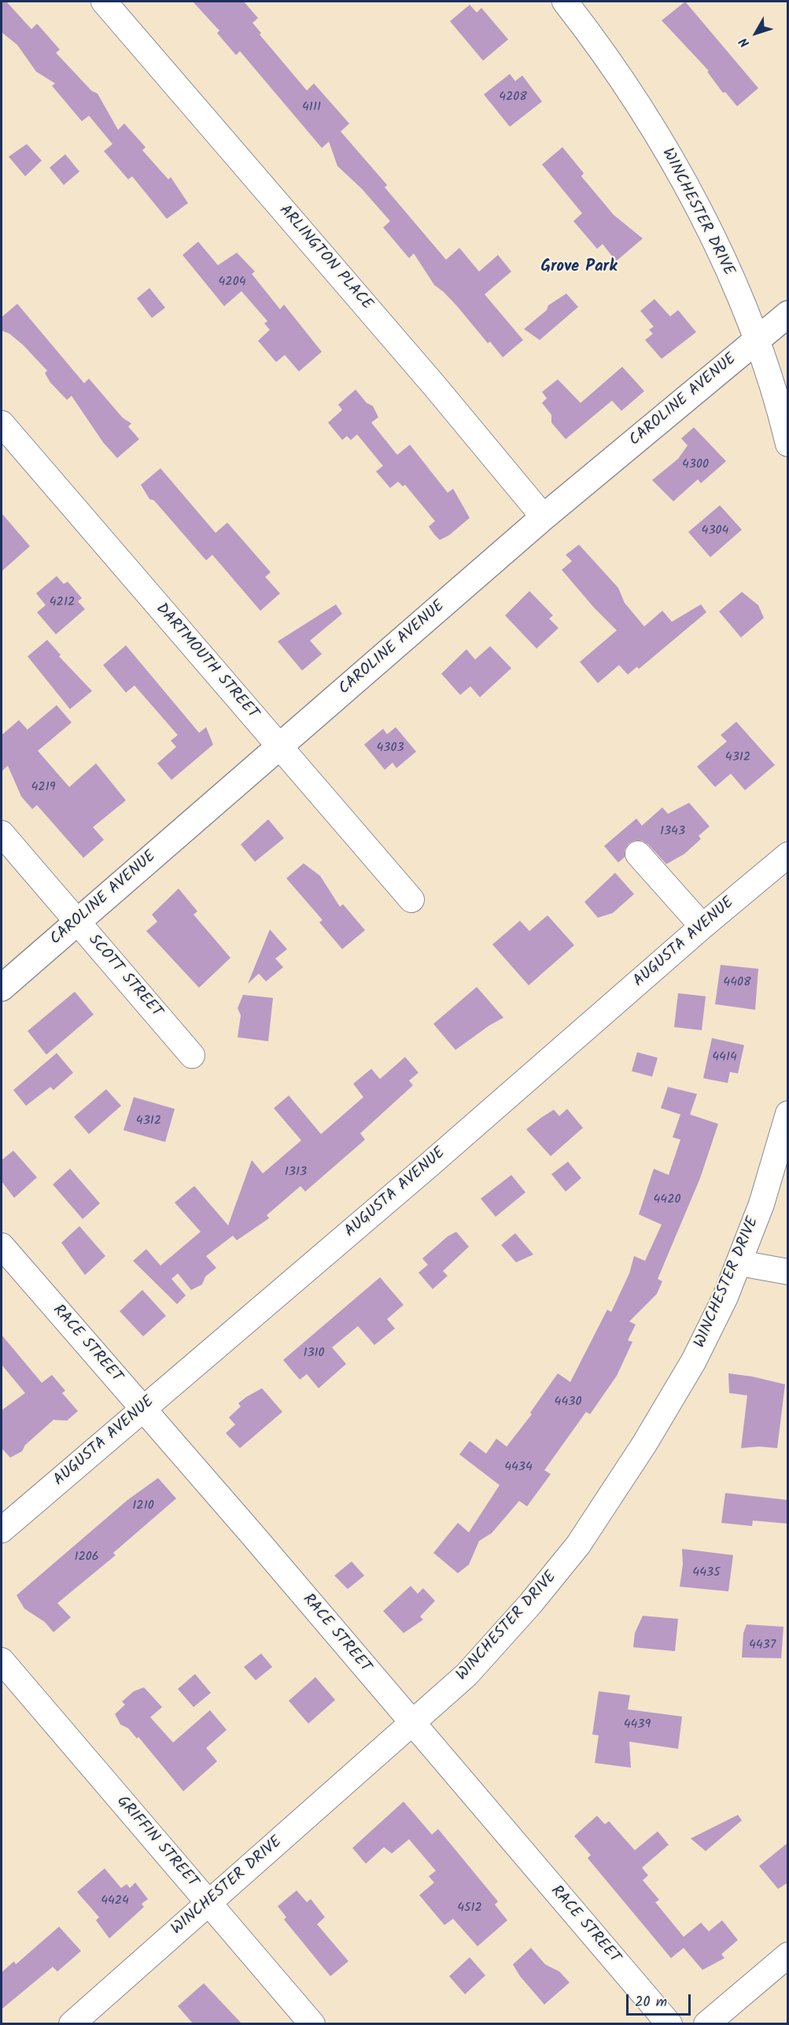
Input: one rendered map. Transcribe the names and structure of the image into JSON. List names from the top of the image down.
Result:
{
  "streets": {
    "street": [
      "WINCHESTER DRIVE",
      "ARLINGTON PLACE",
      "CAROLINE AVENUE",
      "DARTMOUTH STREET",
      "AUGUSTA AVENUE",
      "SCOTT STREET",
      "RACE STREET",
      "GRIFFIN STREET"
    ]
  },
  "crossings": [
    ["WINCHESTER DRIVE", "CAROLINE AVENUE"],
    ["WINCHESTER DRIVE", "RACE STREET"],
    ["WINCHESTER DRIVE", "GRIFFIN STREET"],
    ["ARLINGTON PLACE", "CAROLINE AVENUE"],
    ["CAROLINE AVENUE", "DARTMOUTH STREET"],
    ["CAROLINE AVENUE", "SCOTT STREET"],
    ["AUGUSTA AVENUE", "RACE STREET"]
  ],
  "districts": ["Grove Park"],
  "house_numbers": [
    "4208",
    "4111",
    "4204",
    "4300",
    "4304",
    "4212",
    "4303",
    "4312",
    "4219",
    "1343",
    "4408",
    "4414",
    "4312",
    "1313",
    "4420",
    "1310",
    "4430",
    "4434",
    "1210",
    "1206",
    "4435",
    "4437",
    "4439",
    "4424",
    "4512"
  ],
  "scale_bar": "20 m",
  "north": "bottom left"
}
